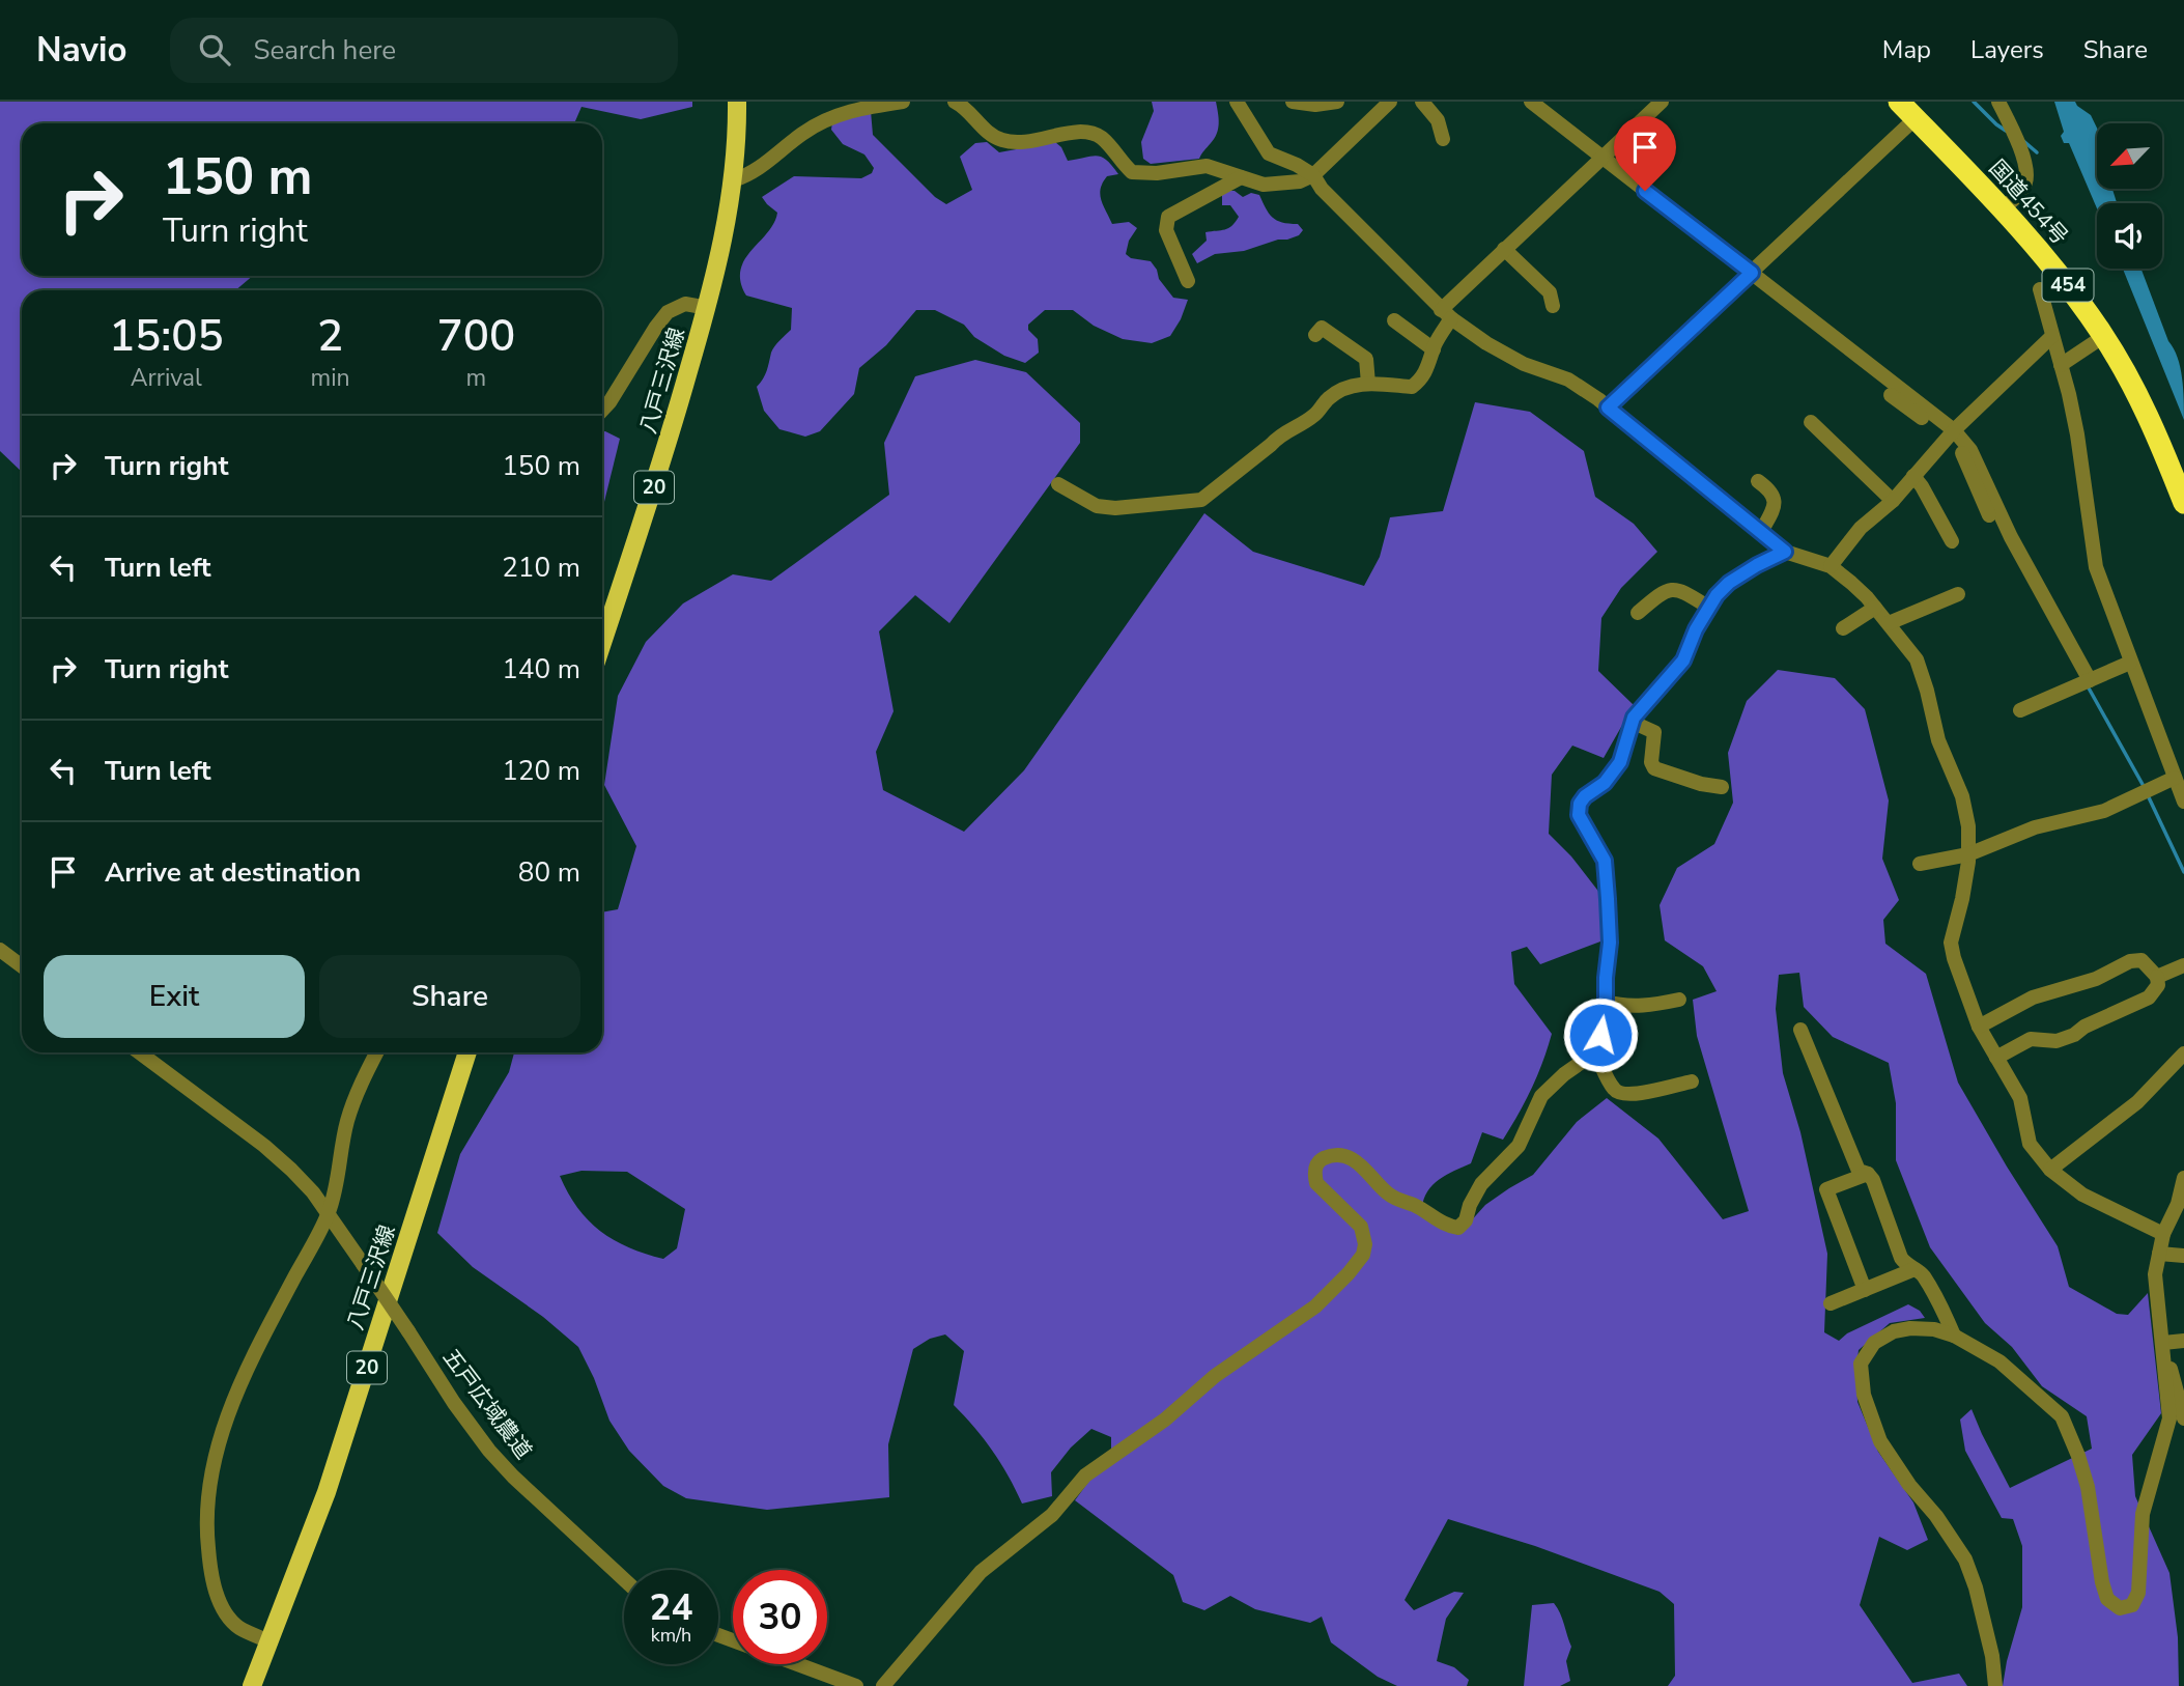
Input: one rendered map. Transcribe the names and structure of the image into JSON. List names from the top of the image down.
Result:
{
  "streets": {
    "highway": ["国道454号", "454"],
    "main road": ["八戸三沢線", "20"],
    "street": ["五戸広域農道"]
  },
  "north": "bottom left",
  "page": {
    "header": "Navio",
    "search": "Search here",
    "nav": ["Map", "Layers", "Share"],
    "turn": ["150 m", "Turn right"],
    "eta": [
      "15:05",
      "Arrival",
      "2",
      "min",
      "700",
      "m"
    ],
    "list": [
      {
        "name": "Turn right",
        "value": "150 m"
      },
      {
        "name": "Turn left",
        "value": "210 m"
      },
      {
        "name": "Turn right",
        "value": "140 m"
      },
      {
        "name": "Turn left",
        "value": "120 m"
      },
      {
        "name": "Arrive at destination",
        "value": "80 m"
      }
    ],
    "buttons": ["Exit", "Share"],
    "speed": "24 km/h",
    "limit": "30"
  }
}
